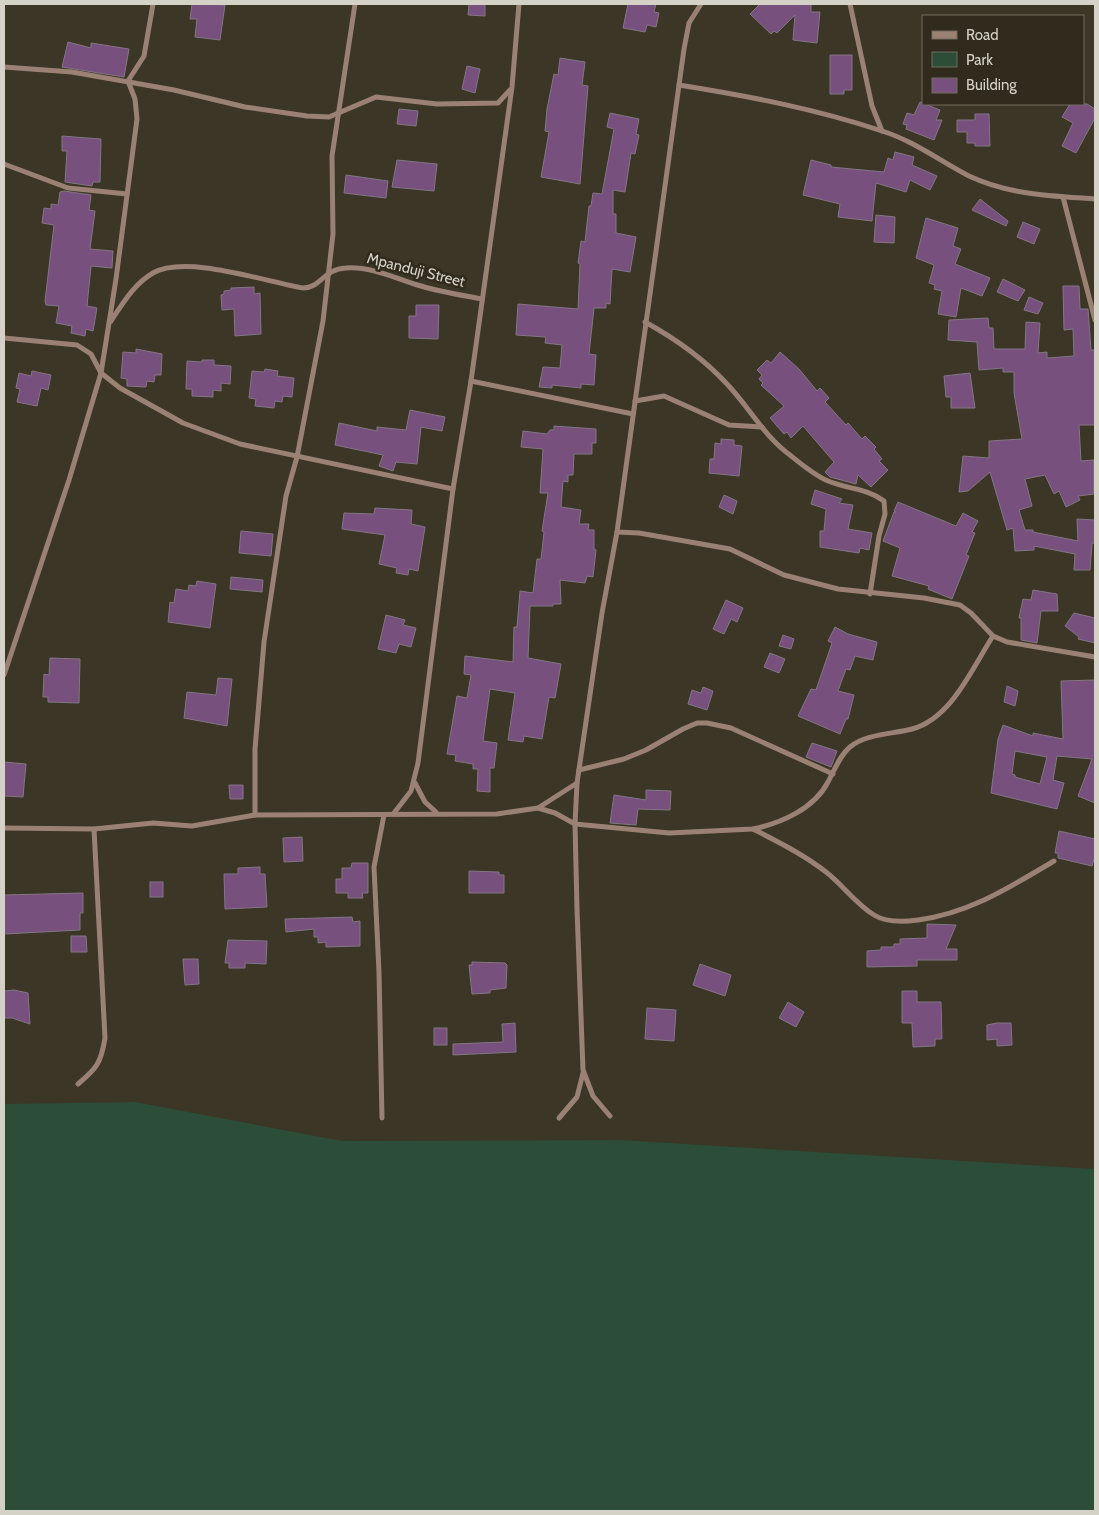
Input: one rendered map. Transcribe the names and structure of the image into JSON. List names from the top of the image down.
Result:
{
  "streets": {
    "street": ["Mpanduji Street"]
  },
  "legend": ["Road", "Park", "Building"]
}
